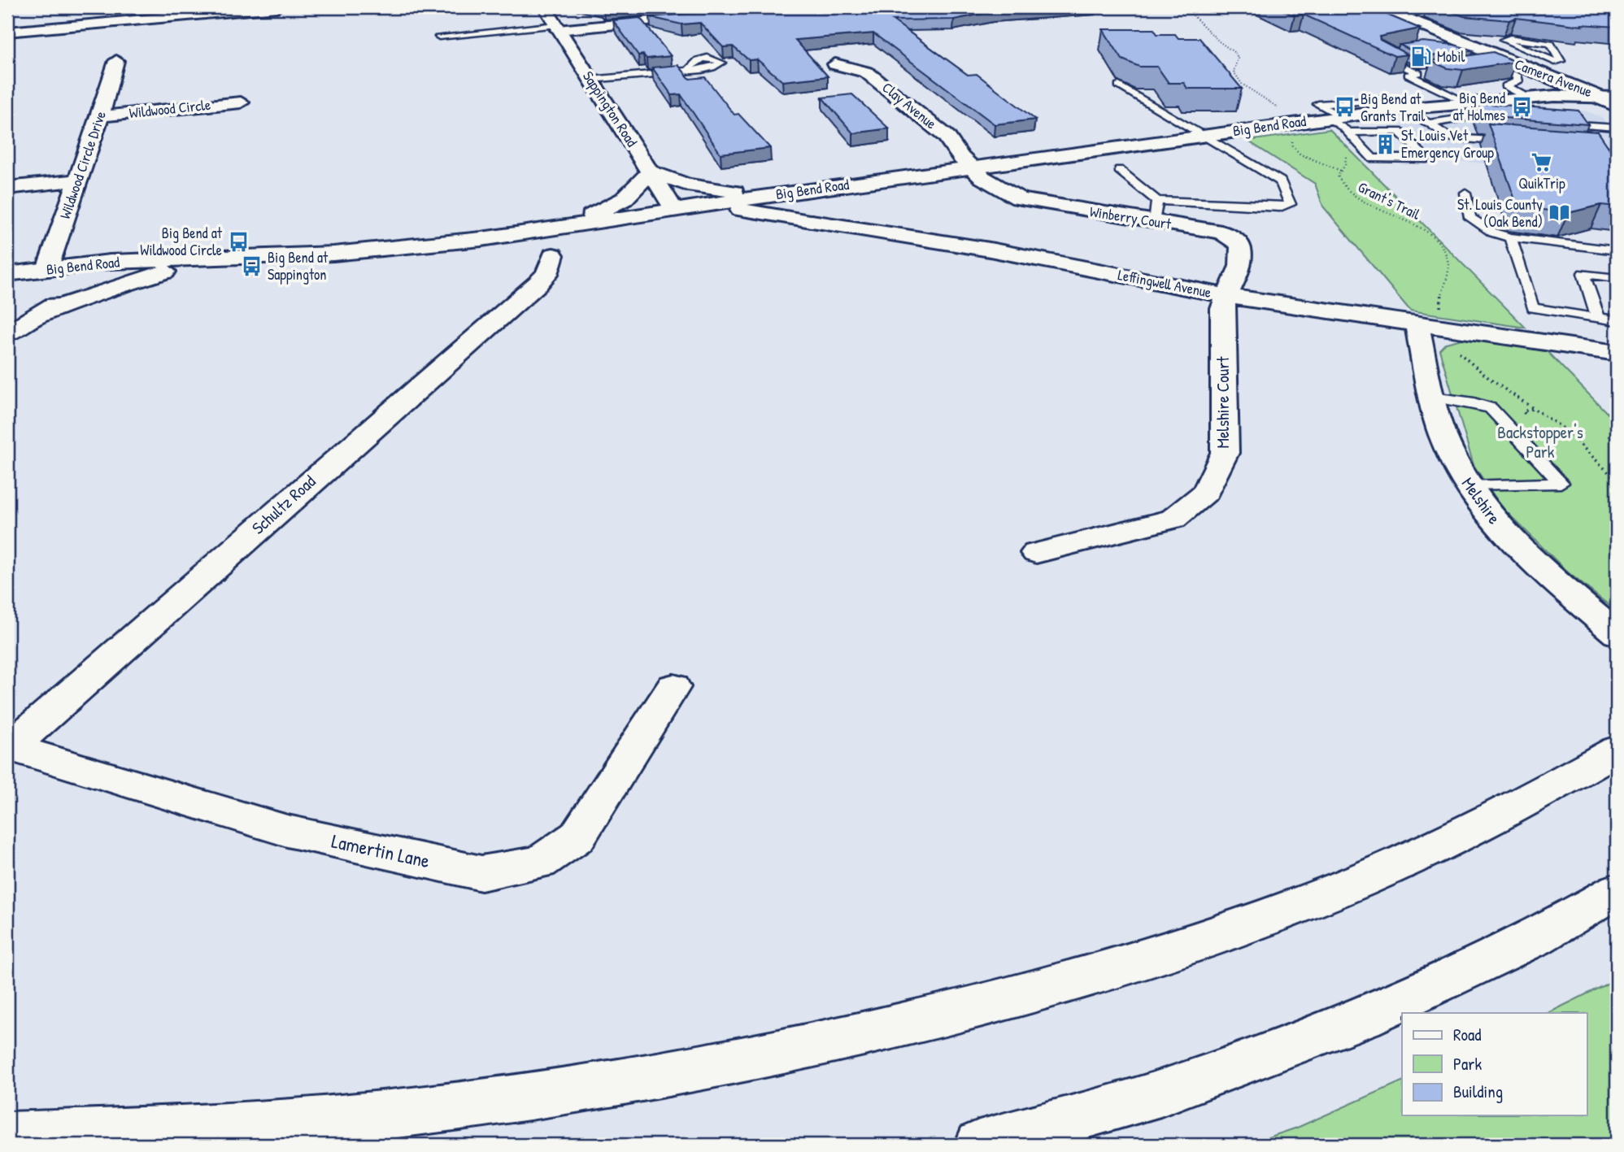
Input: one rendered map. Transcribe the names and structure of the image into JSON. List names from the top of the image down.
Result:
{
  "streets": {
    "main road": [
      "Camera Avenue",
      "Clay Avenue",
      "Wildwood Circle",
      "Sappington Road",
      "Big Bend Road",
      "Wildwood Circle Drive",
      "Winberry Court",
      "Leffingwell Avenue",
      "Melshire Court",
      "Melshire",
      "Schultz Road",
      "Lamertin Lane"
    ],
    "path": ["Grant's Trail"]
  },
  "crossings": [
    ["Camera Avenue", "Big Bend Road"],
    ["Clay Avenue", "Big Bend Road"],
    ["Clay Avenue", "Winberry Court"],
    ["Wildwood Circle", "Wildwood Circle Drive"],
    ["Sappington Road", "Big Bend Road"],
    ["Big Bend Road", "Wildwood Circle Drive"],
    ["Big Bend Road", "Winberry Court"],
    ["Big Bend Road", "Leffingwell Avenue"],
    ["Grant's Trail", "Leffingwell Avenue"],
    ["Winberry Court", "Leffingwell Avenue"],
    ["Winberry Court", "Melshire Court"],
    ["Leffingwell Avenue", "Melshire Court"],
    ["Leffingwell Avenue", "Melshire"],
    ["Schultz Road", "Lamertin Lane"]
  ],
  "parks": ["Backstopper's Park"],
  "places": {
    "fuel station": ["Mobil"],
    "bus stop": [
      "Big Bend at Holmes",
      "Big Bend at Grants Trail",
      "Big Bend at Wildwood Circle",
      "Big Bend at Sappington"
    ],
    "building": ["St. Louis Vet Emergency Group"],
    "supermarket": ["QuikTrip"],
    "library": ["St. Louis County (Oak Bend)"]
  },
  "legend": ["Road", "Park", "Building"]
}
